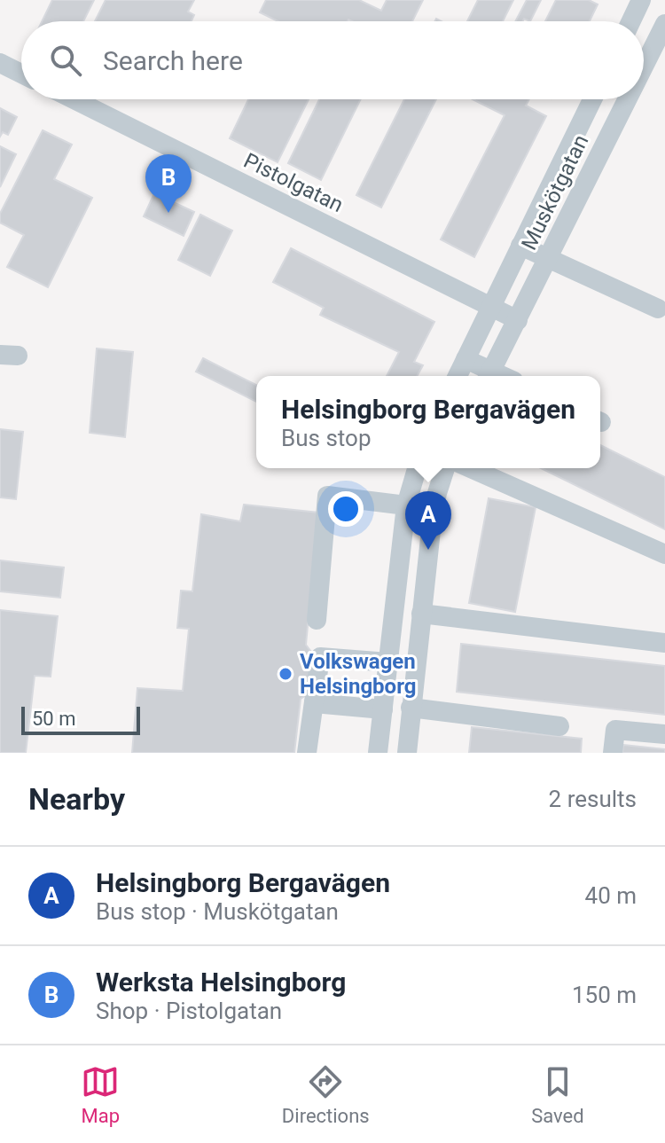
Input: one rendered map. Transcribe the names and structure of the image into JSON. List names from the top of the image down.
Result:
{
  "streets": {
    "street": ["Pistolgatan", "Muskötgatan"]
  },
  "crossings": [
    ["Pistolgatan", "Muskötgatan"]
  ],
  "places": ["Volkswagen Helsingborg"],
  "scale_bar": "50 m",
  "page": {
    "search": "Search here",
    "pins": ["B", "A"],
    "popup": ["Helsingborg Bergavägen", "Bus stop"],
    "scale": "50 m",
    "heading": ["Nearby", "2 results"],
    "list": [
      {
        "mark": "A",
        "name": "Helsingborg Bergavägen",
        "note": "Bus stop · Muskötgatan",
        "value": "40 m"
      },
      {
        "mark": "B",
        "name": "Werksta Helsingborg",
        "note": "Shop · Pistolgatan",
        "value": "150 m"
      }
    ],
    "nav": ["Map", "Directions", "Saved"]
  }
}
